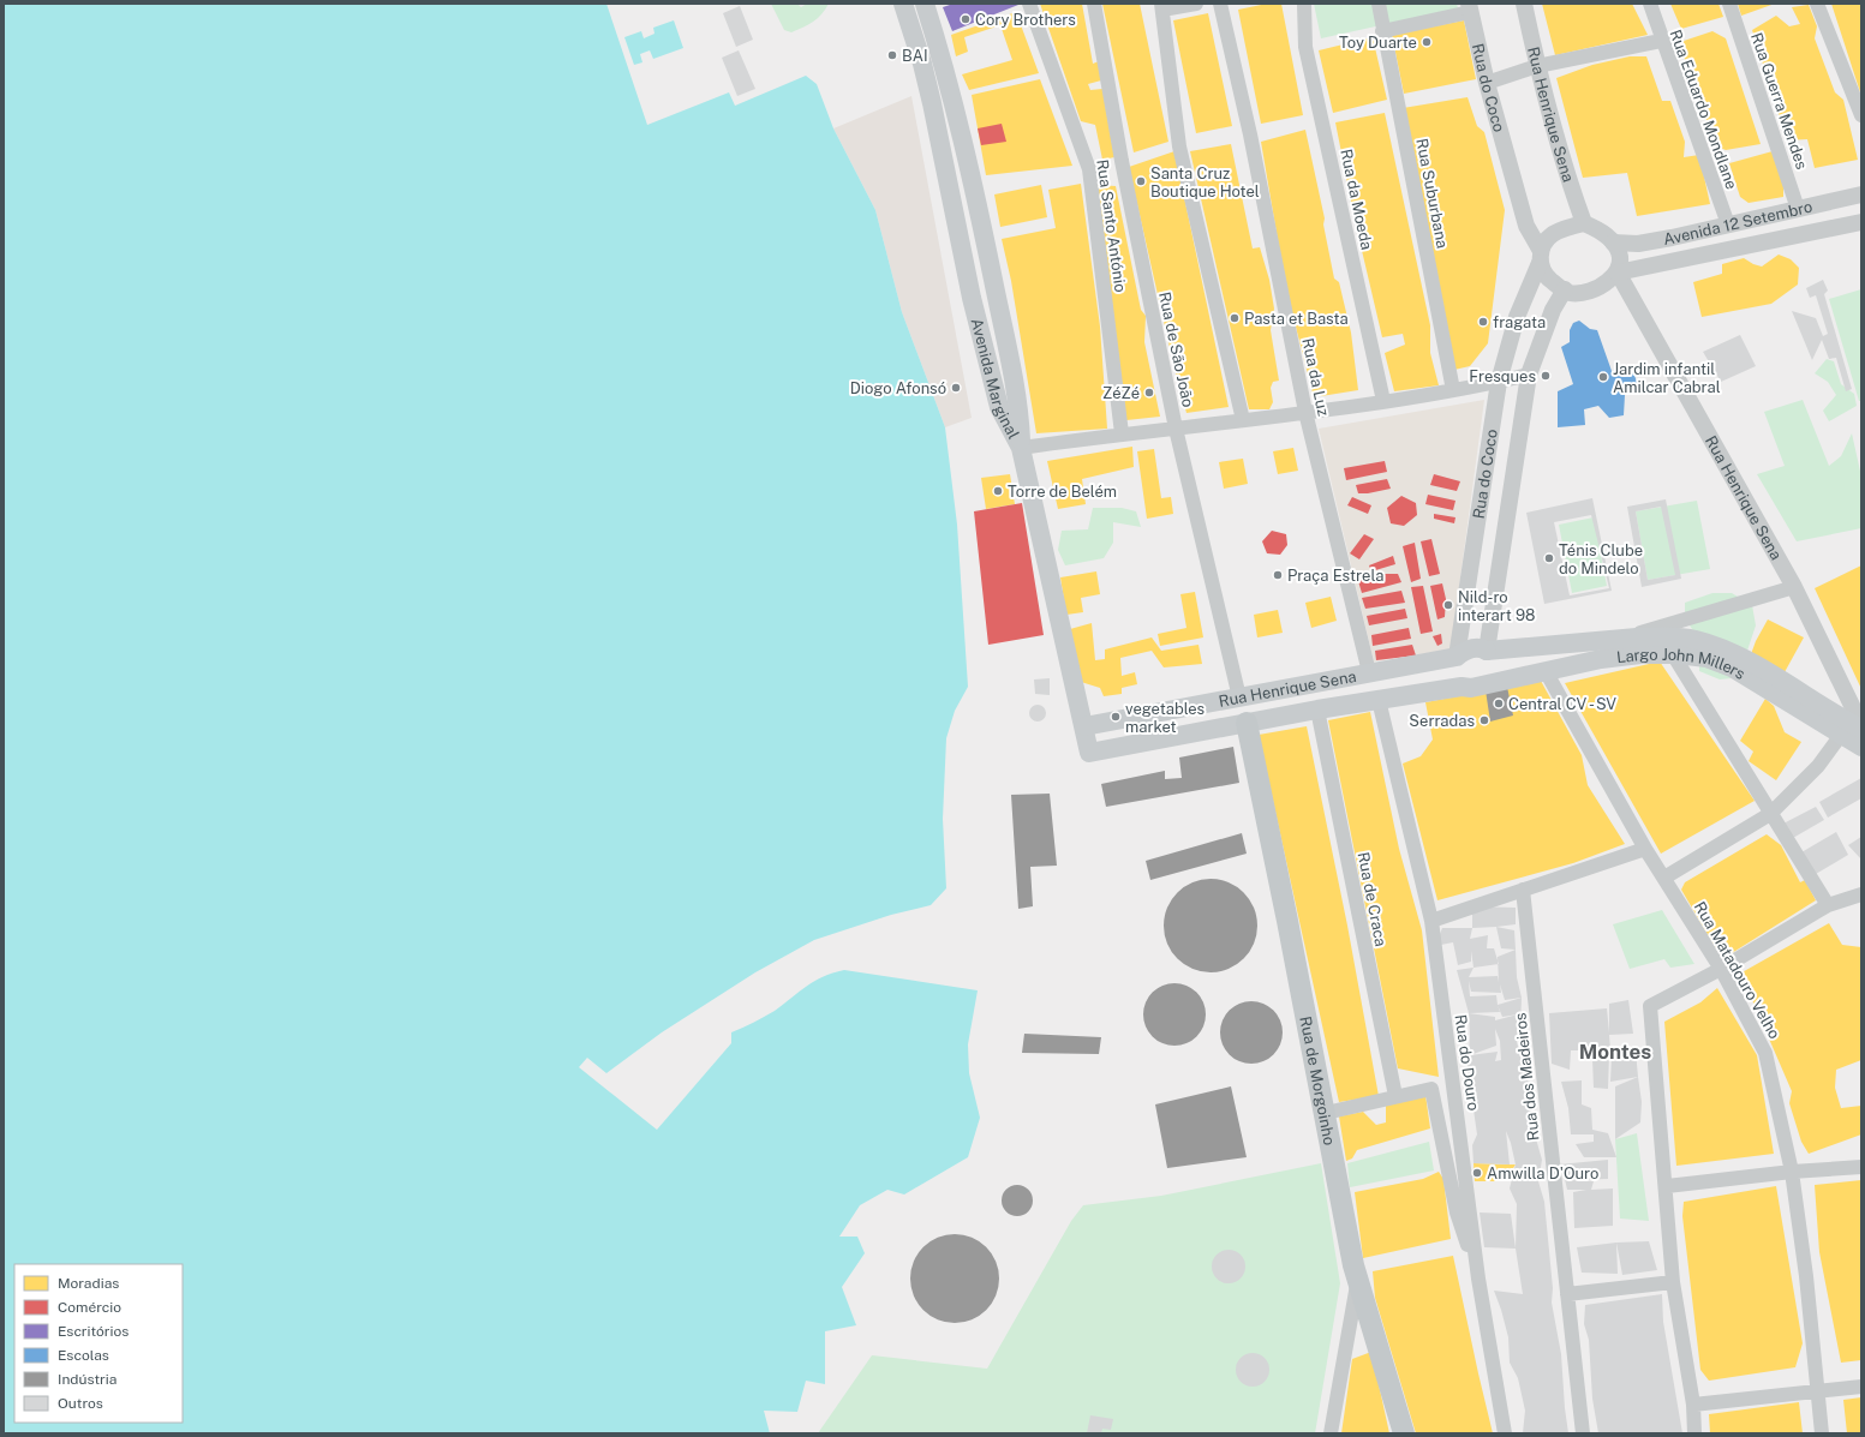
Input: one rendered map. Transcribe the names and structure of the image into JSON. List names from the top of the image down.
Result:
{
  "streets": {
    "main road": [
      "Rua do Coco",
      "Rua Henrique Sena",
      "Avenida Marginal",
      "Largo John Millers",
      "Rua de Morgoinho"
    ],
    "street": [
      "Rua Guerra Mendes",
      "Rua Eduardo Mondlane",
      "Rua Suburbana",
      "Rua da Moeda",
      "Avenida 12 Setembro",
      "Rua Santo António",
      "Rua de São João",
      "Rua da Luz",
      "Rua de Craca",
      "Rua Matadouro Velho",
      "Rua do Douro",
      "Rua dos Madeiros"
    ]
  },
  "crossings": [
    ["Rua do Coco", "Rua Henrique Sena"],
    ["Rua do Coco", "Avenida 12 Setembro"],
    ["Rua do Coco", "Largo John Millers"],
    ["Rua Guerra Mendes", "Avenida 12 Setembro"],
    ["Rua Eduardo Mondlane", "Avenida 12 Setembro"],
    ["Rua Henrique Sena", "Avenida 12 Setembro"],
    ["Rua Henrique Sena", "Rua de São João"],
    ["Rua Henrique Sena", "Rua da Luz"],
    ["Rua Henrique Sena", "Avenida Marginal"],
    ["Rua Henrique Sena", "Largo John Millers"],
    ["Rua Henrique Sena", "Rua de Craca"],
    ["Rua Henrique Sena", "Rua do Douro"],
    ["Rua Henrique Sena", "Rua de Morgoinho"],
    ["Largo John Millers", "Rua Matadouro Velho"]
  ],
  "districts": ["Montes"],
  "places": [
    "Cory Brothers",
    "Toy Duarte",
    "BAI",
    "Santa Cruz Boutique Hotel",
    "Pasta et Basta",
    "fragata",
    "Fresques",
    "Jardim infantil Amilcar Cabral",
    "Diogo Afonsó",
    "ZéZé",
    "Torre de Belém",
    "Ténis Clube do Mindelo",
    "Praça Estrela",
    "Nild-ro interart 98",
    "Central CV - SV",
    "vegetables market",
    "Serradas",
    "Amwilla D'Ouro"
  ],
  "legend": [
    "Moradias",
    "Comércio",
    "Escritórios",
    "Escolas",
    "Indústria",
    "Outros"
  ]
}
